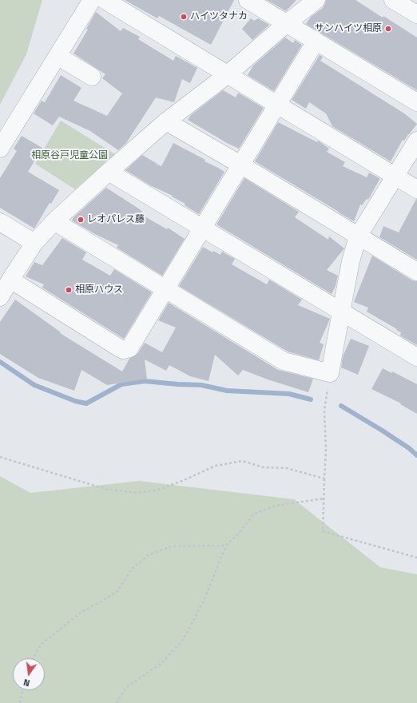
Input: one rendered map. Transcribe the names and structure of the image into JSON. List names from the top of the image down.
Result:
{
  "parks": ["相原谷戸児童公園"],
  "places": [
    "ハイツタナカ",
    "サンハイツ相原",
    "レオパレス藤",
    "相原ハウス"
  ],
  "north": "bottom"
}
